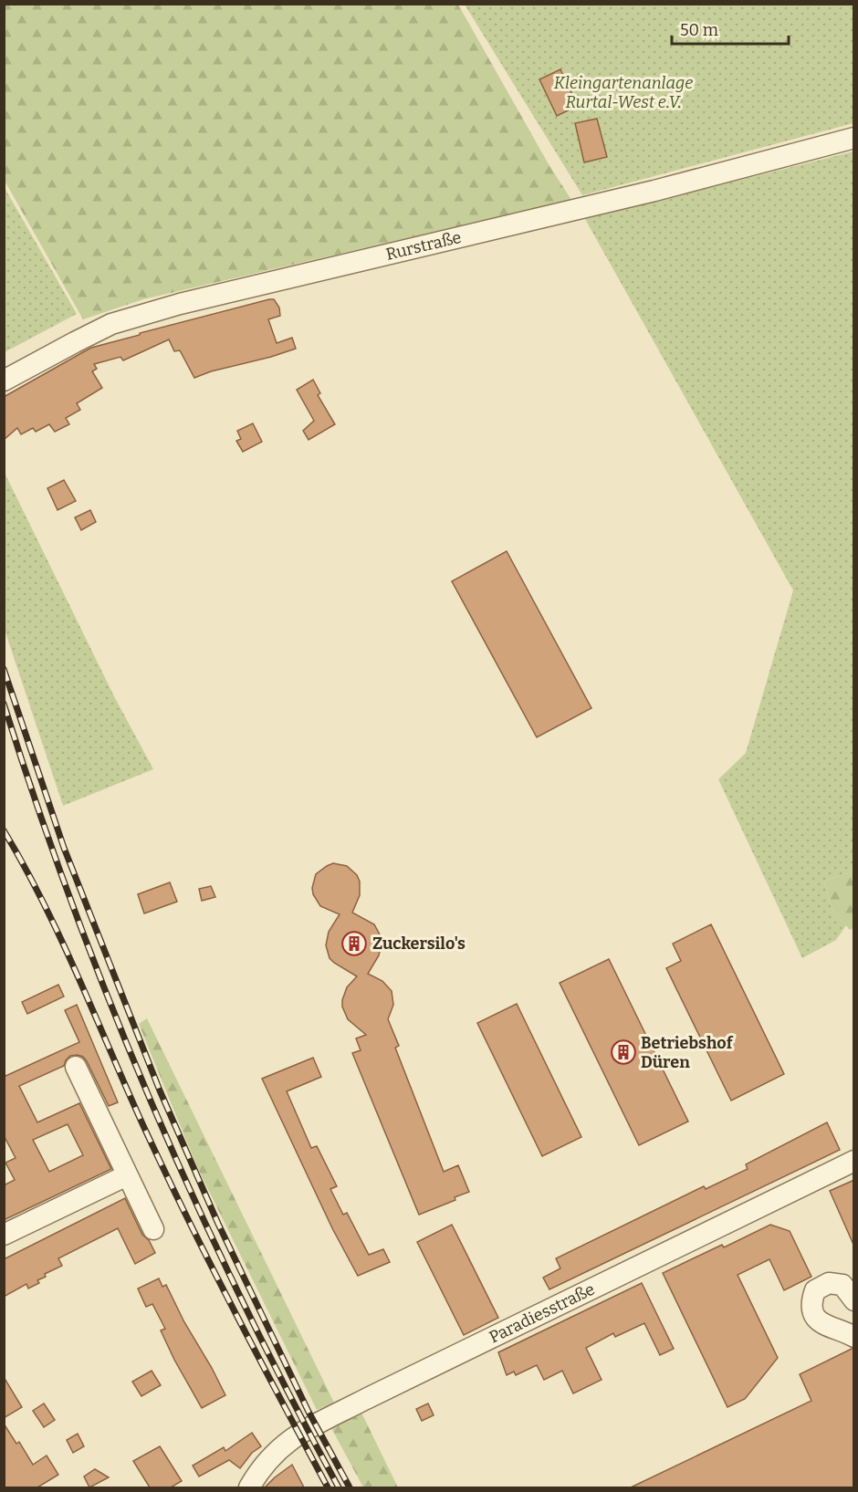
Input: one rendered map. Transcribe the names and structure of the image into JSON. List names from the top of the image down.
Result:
{
  "streets": {
    "street": ["Rurstraße", "Paradiesstraße"]
  },
  "parks": ["Kleingartenanlage Rurtal-West e.V."],
  "places": {
    "building": ["Zuckersilo's", "Betriebshof Düren"]
  },
  "scale_bar": "50 m"
}
